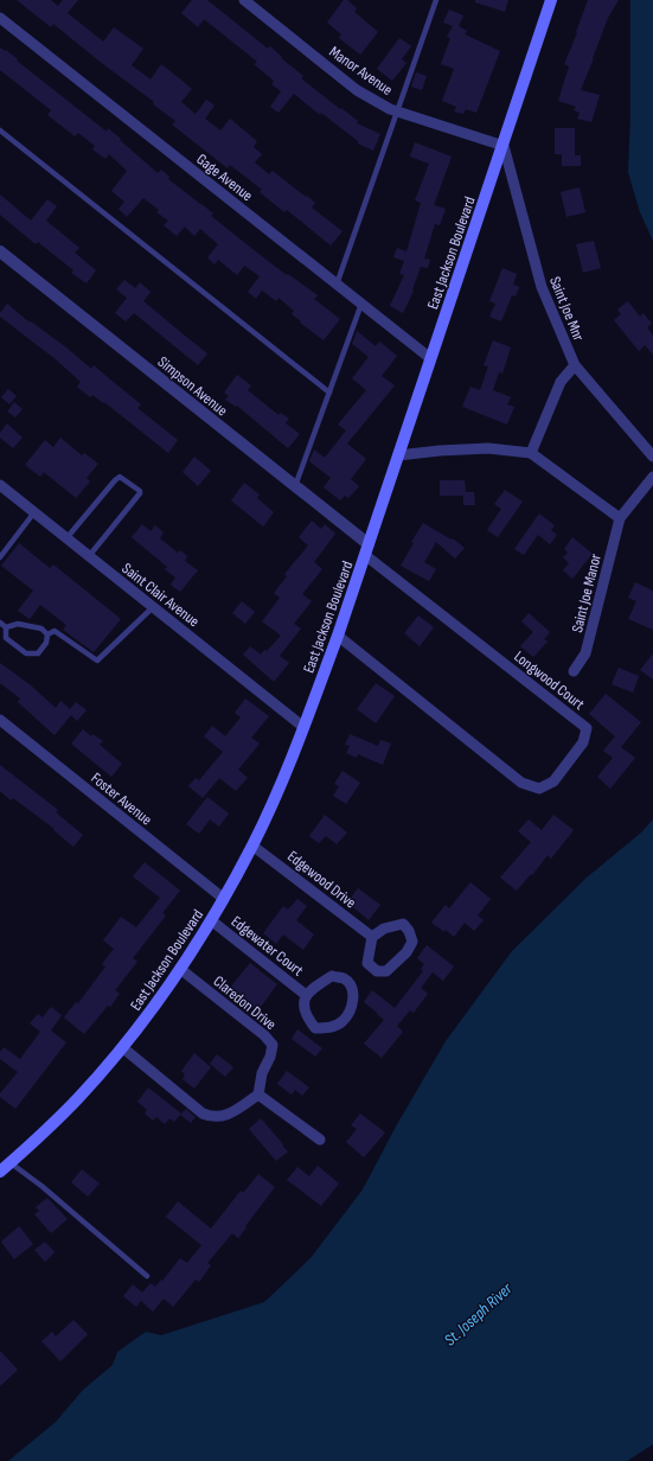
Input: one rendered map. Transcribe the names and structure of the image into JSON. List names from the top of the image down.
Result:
{
  "streets": {
    "main road": ["East Jackson Boulevard"],
    "street": [
      "Manor Avenue",
      "Gage Avenue",
      "Saint Joe Mnr",
      "Simpson Avenue",
      "Saint Joe Manor",
      "Saint Clair Avenue",
      "Longwood Court",
      "Foster Avenue",
      "Edgewood Drive",
      "Edgewater Court",
      "Claredon Drive"
    ]
  },
  "crossings": [
    ["Manor Avenue", "East Jackson Boulevard"],
    ["Manor Avenue", "Saint Joe Mnr"],
    ["Gage Avenue", "East Jackson Boulevard"],
    ["East Jackson Boulevard", "Saint Joe Mnr"],
    ["East Jackson Boulevard", "Simpson Avenue"],
    ["East Jackson Boulevard", "Saint Clair Avenue"],
    ["East Jackson Boulevard", "Longwood Court"],
    ["East Jackson Boulevard", "Foster Avenue"],
    ["East Jackson Boulevard", "Edgewood Drive"],
    ["East Jackson Boulevard", "Edgewater Court"],
    ["East Jackson Boulevard", "Claredon Drive"],
    ["Simpson Avenue", "Longwood Court"]
  ],
  "water": ["St. Joseph River"]
}
